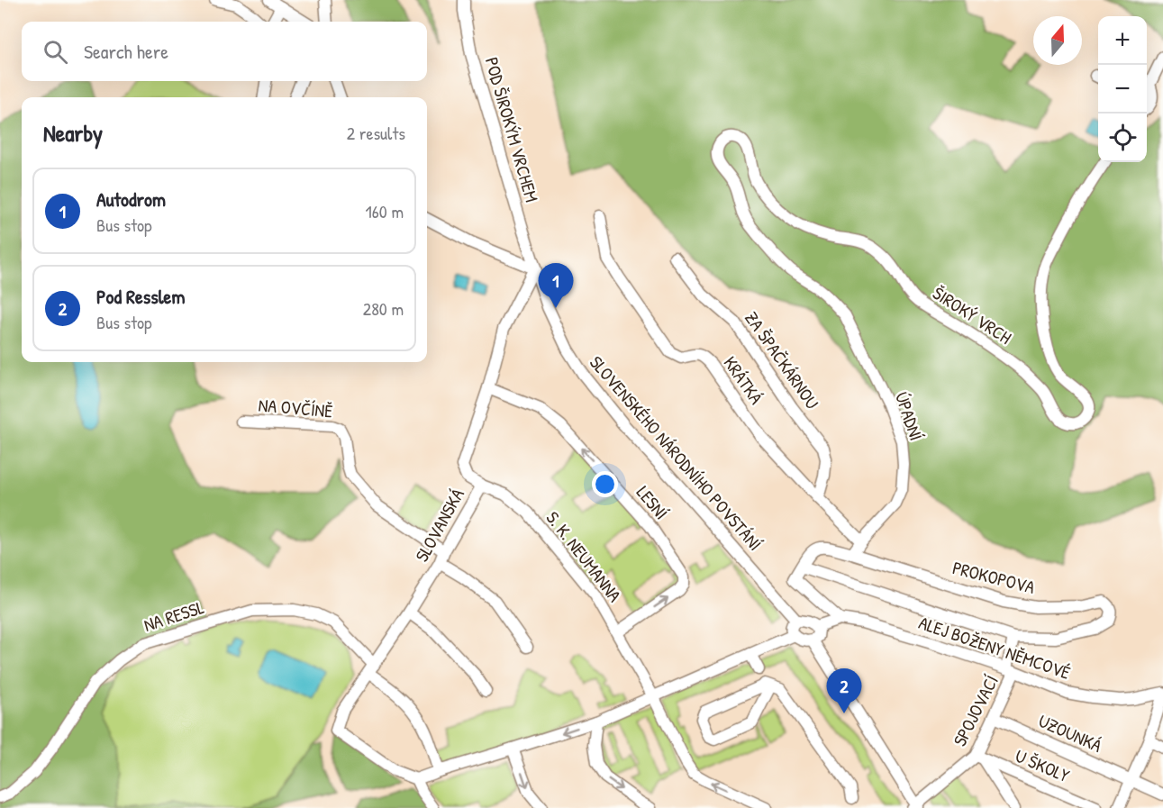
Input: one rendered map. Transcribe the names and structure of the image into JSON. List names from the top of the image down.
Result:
{
  "streets": {
    "street": [
      "POD ŠIROKÝM VRCHEM",
      "ŠIROKÝ VRCH",
      "ZA ŠPAČKÁRNOU",
      "KRÁTKÁ",
      "NA OVČÍNĚ",
      "ÚPADNÍ",
      "SLOVENSKÉHO NÁRODNÍHO POVSTÁNÍ",
      "LESNÍ",
      "SLOVANSKÁ",
      "S. K. NEUMANNA",
      "PROKOPOVA",
      "NA RESSL",
      "ALEJ BOŽENY NĚMCOVÉ",
      "SPOJOVACÍ",
      "UZOUNKÁ",
      "U ŠKOLY"
    ]
  },
  "crossings": [
    ["POD ŠIROKÝM VRCHEM", "SLOVENSKÉHO NÁRODNÍHO POVSTÁNÍ"],
    ["POD ŠIROKÝM VRCHEM", "SLOVANSKÁ"],
    ["ŠIROKÝ VRCH", "ÚPADNÍ"],
    ["ZA ŠPAČKÁRNOU", "KRÁTKÁ"],
    ["KRÁTKÁ", "ÚPADNÍ"],
    ["NA OVČÍNĚ", "SLOVANSKÁ"],
    ["ÚPADNÍ", "PROKOPOVA"],
    ["SLOVENSKÉHO NÁRODNÍHO POVSTÁNÍ", "SLOVANSKÁ"],
    ["SLOVENSKÉHO NÁRODNÍHO POVSTÁNÍ", "ALEJ BOŽENY NĚMCOVÉ"],
    ["LESNÍ", "SLOVANSKÁ"],
    ["LESNÍ", "S. K. NEUMANNA"],
    ["SLOVANSKÁ", "S. K. NEUMANNA"],
    ["SLOVANSKÁ", "NA RESSL"],
    ["ALEJ BOŽENY NĚMCOVÉ", "SPOJOVACÍ"],
    ["SPOJOVACÍ", "UZOUNKÁ"],
    ["SPOJOVACÍ", "U ŠKOLY"]
  ],
  "one_way": ["S. K. NEUMANNA"],
  "north": "top",
  "page": {
    "map_buttons": ["+", "−"],
    "search": "Search here",
    "heading": ["Nearby", "2 results"],
    "list": [
      {
        "mark": "1",
        "name": "Autodrom",
        "note": "Bus stop",
        "value": "160 m"
      },
      {
        "mark": "2",
        "name": "Pod Resslem",
        "note": "Bus stop",
        "value": "280 m"
      }
    ],
    "pins": ["1", "2"]
  }
}
